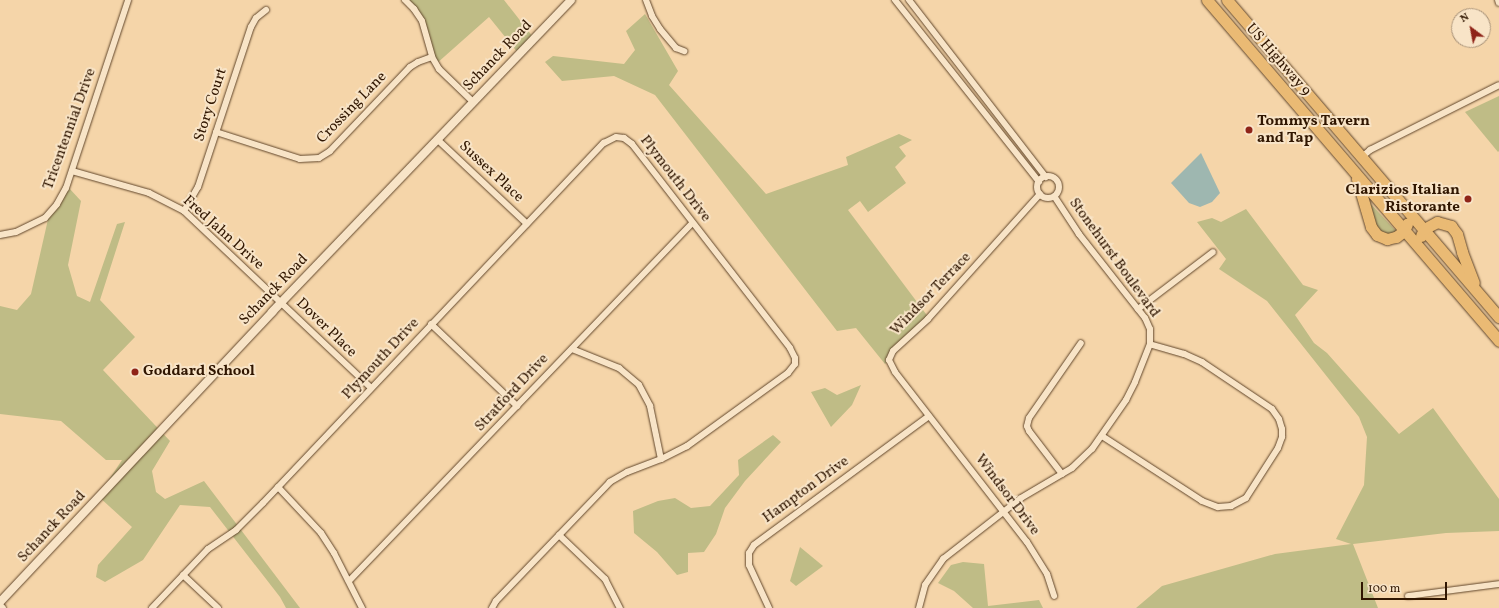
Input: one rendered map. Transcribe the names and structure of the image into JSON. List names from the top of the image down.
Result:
{
  "streets": {
    "highway": ["US Highway 9"],
    "street": [
      "Schanck Road",
      "Story Court",
      "Crossing Lane",
      "Tricentennial Drive",
      "Sussex Place",
      "Plymouth Drive",
      "Fred Jahn Drive",
      "Stonehurst Boulevard",
      "Windsor Terrace",
      "Dover Place",
      "Stratford Drive",
      "Hampton Drive",
      "Windsor Drive"
    ]
  },
  "crossings": [
    ["Schanck Road", "Sussex Place"],
    ["Schanck Road", "Fred Jahn Drive"],
    ["Schanck Road", "Dover Place"],
    ["Story Court", "Crossing Lane"],
    ["Story Court", "Fred Jahn Drive"],
    ["Tricentennial Drive", "Fred Jahn Drive"],
    ["Sussex Place", "Plymouth Drive"],
    ["Plymouth Drive", "Dover Place"],
    ["Plymouth Drive", "Stratford Drive"],
    ["Fred Jahn Drive", "Dover Place"],
    ["Stonehurst Boulevard", "Windsor Terrace"],
    ["Stonehurst Boulevard", "Windsor Drive"],
    ["Windsor Terrace", "Hampton Drive"],
    ["Windsor Terrace", "Windsor Drive"],
    ["Hampton Drive", "Windsor Drive"]
  ],
  "places": ["Tommys Tavern and Tap", "Clarizios Italian Ristorante", "Goddard School"],
  "scale_bar": "100 m",
  "north": "top left"
}
